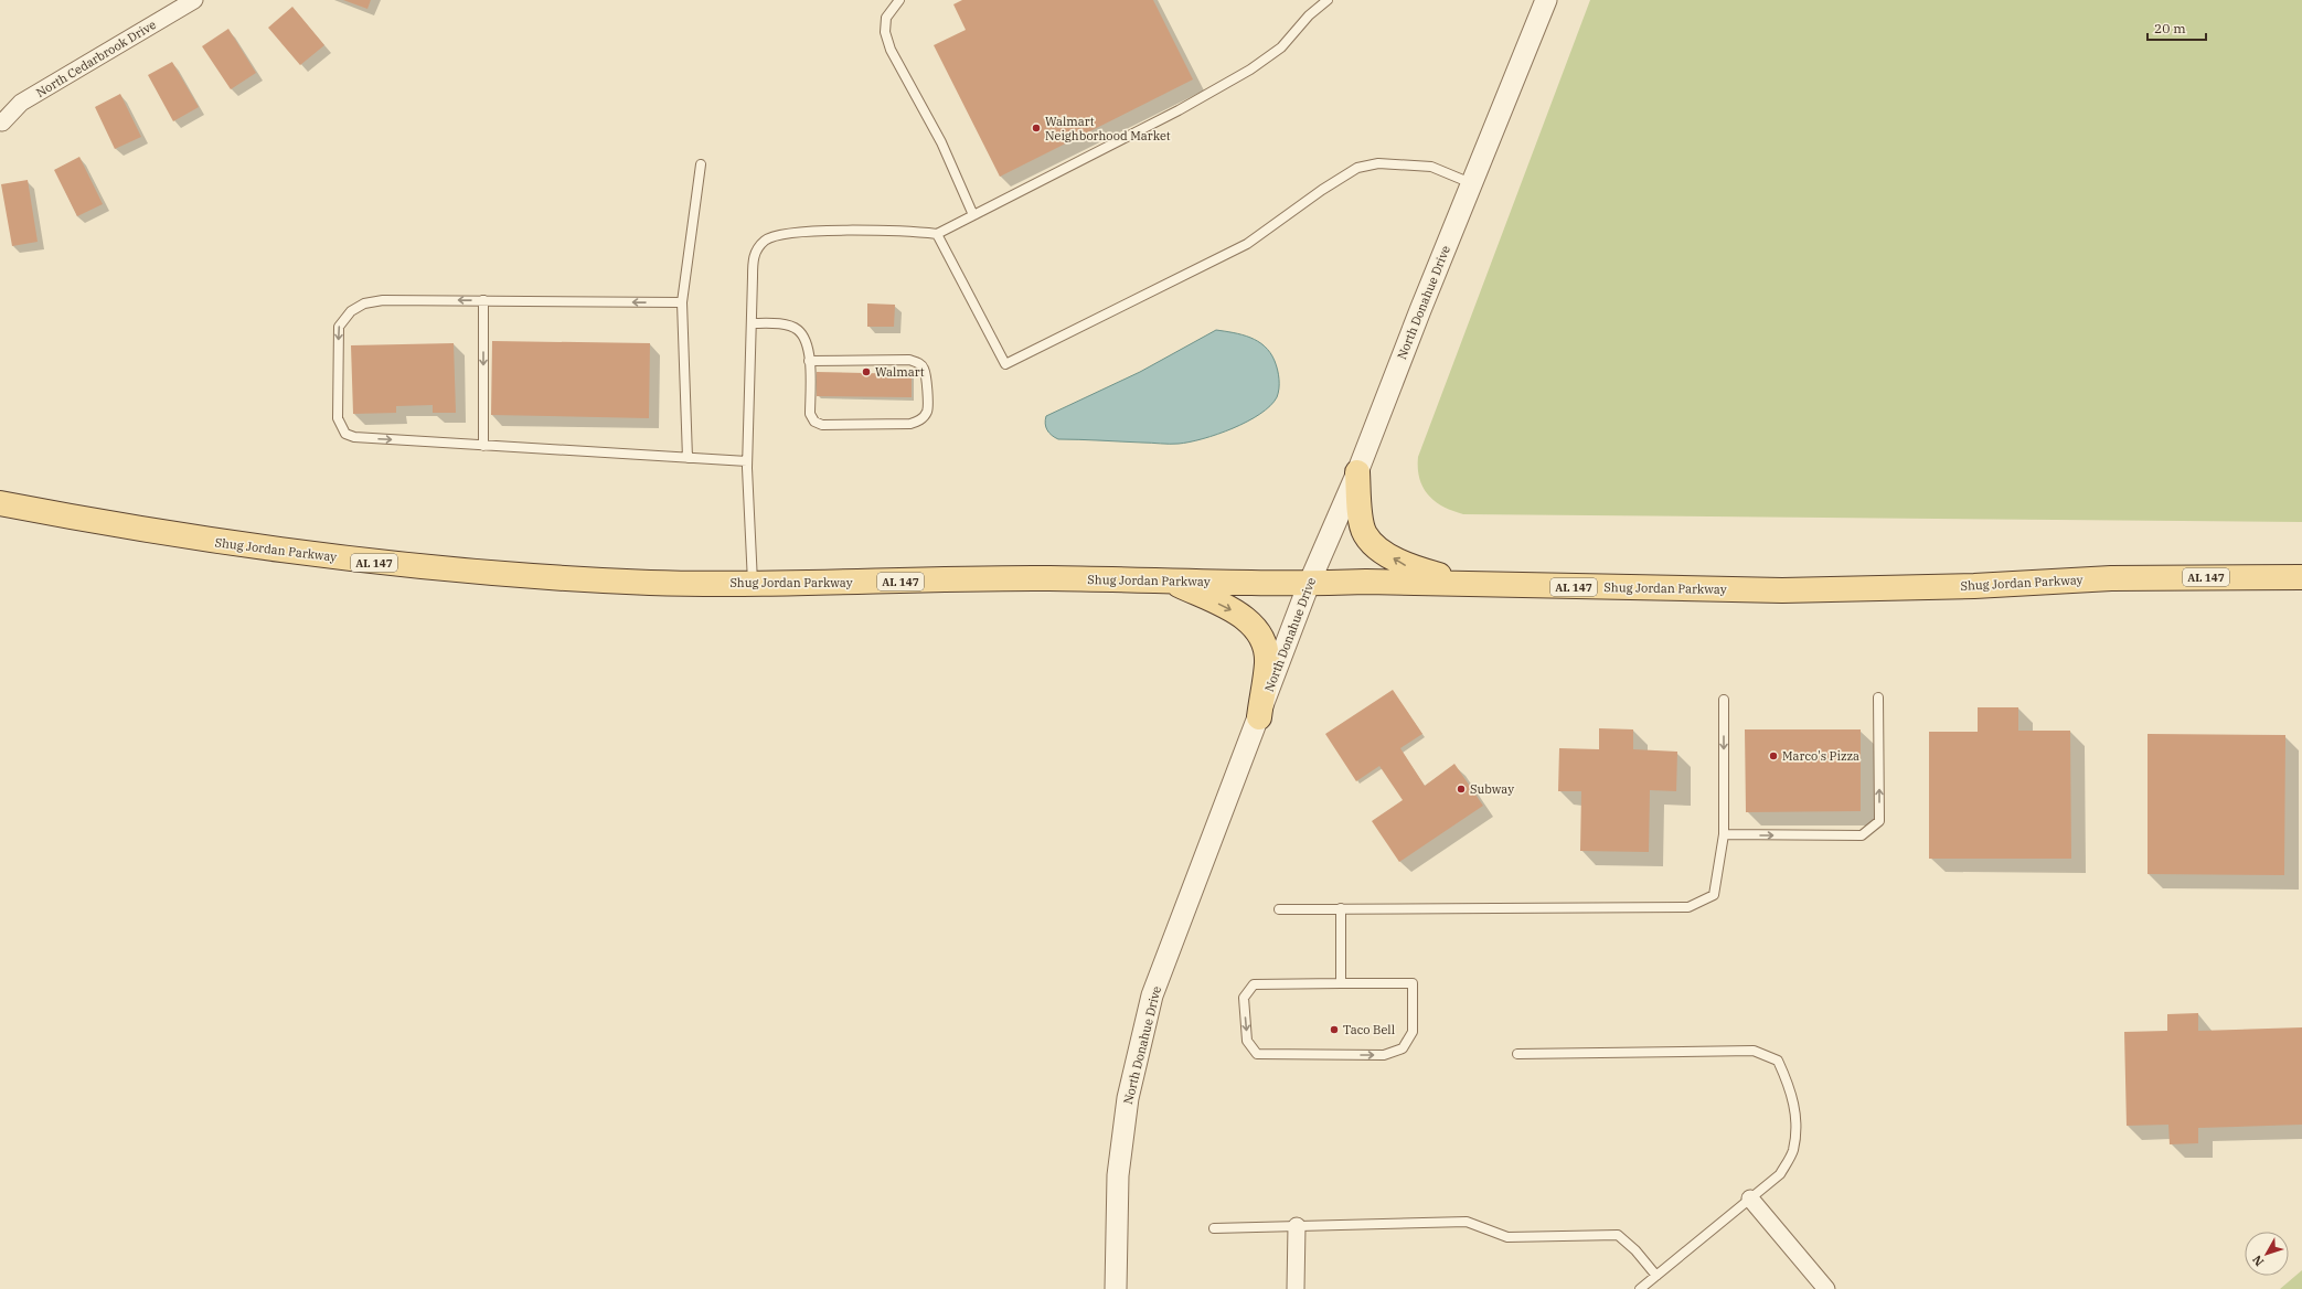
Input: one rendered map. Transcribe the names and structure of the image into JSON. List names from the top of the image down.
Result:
{
  "streets": {
    "main road": ["Shug Jordan Parkway", "AL 147"],
    "street": ["North Cedarbrook Drive", "North Donahue Drive"]
  },
  "crossings": [
    ["North Donahue Drive", "Shug Jordan Parkway"]
  ],
  "places": [
    "Walmart Neighborhood Market",
    "Walmart",
    "Marco's Pizza",
    "Subway",
    "Taco Bell"
  ],
  "scale_bar": "20 m",
  "north": "bottom left"
}
